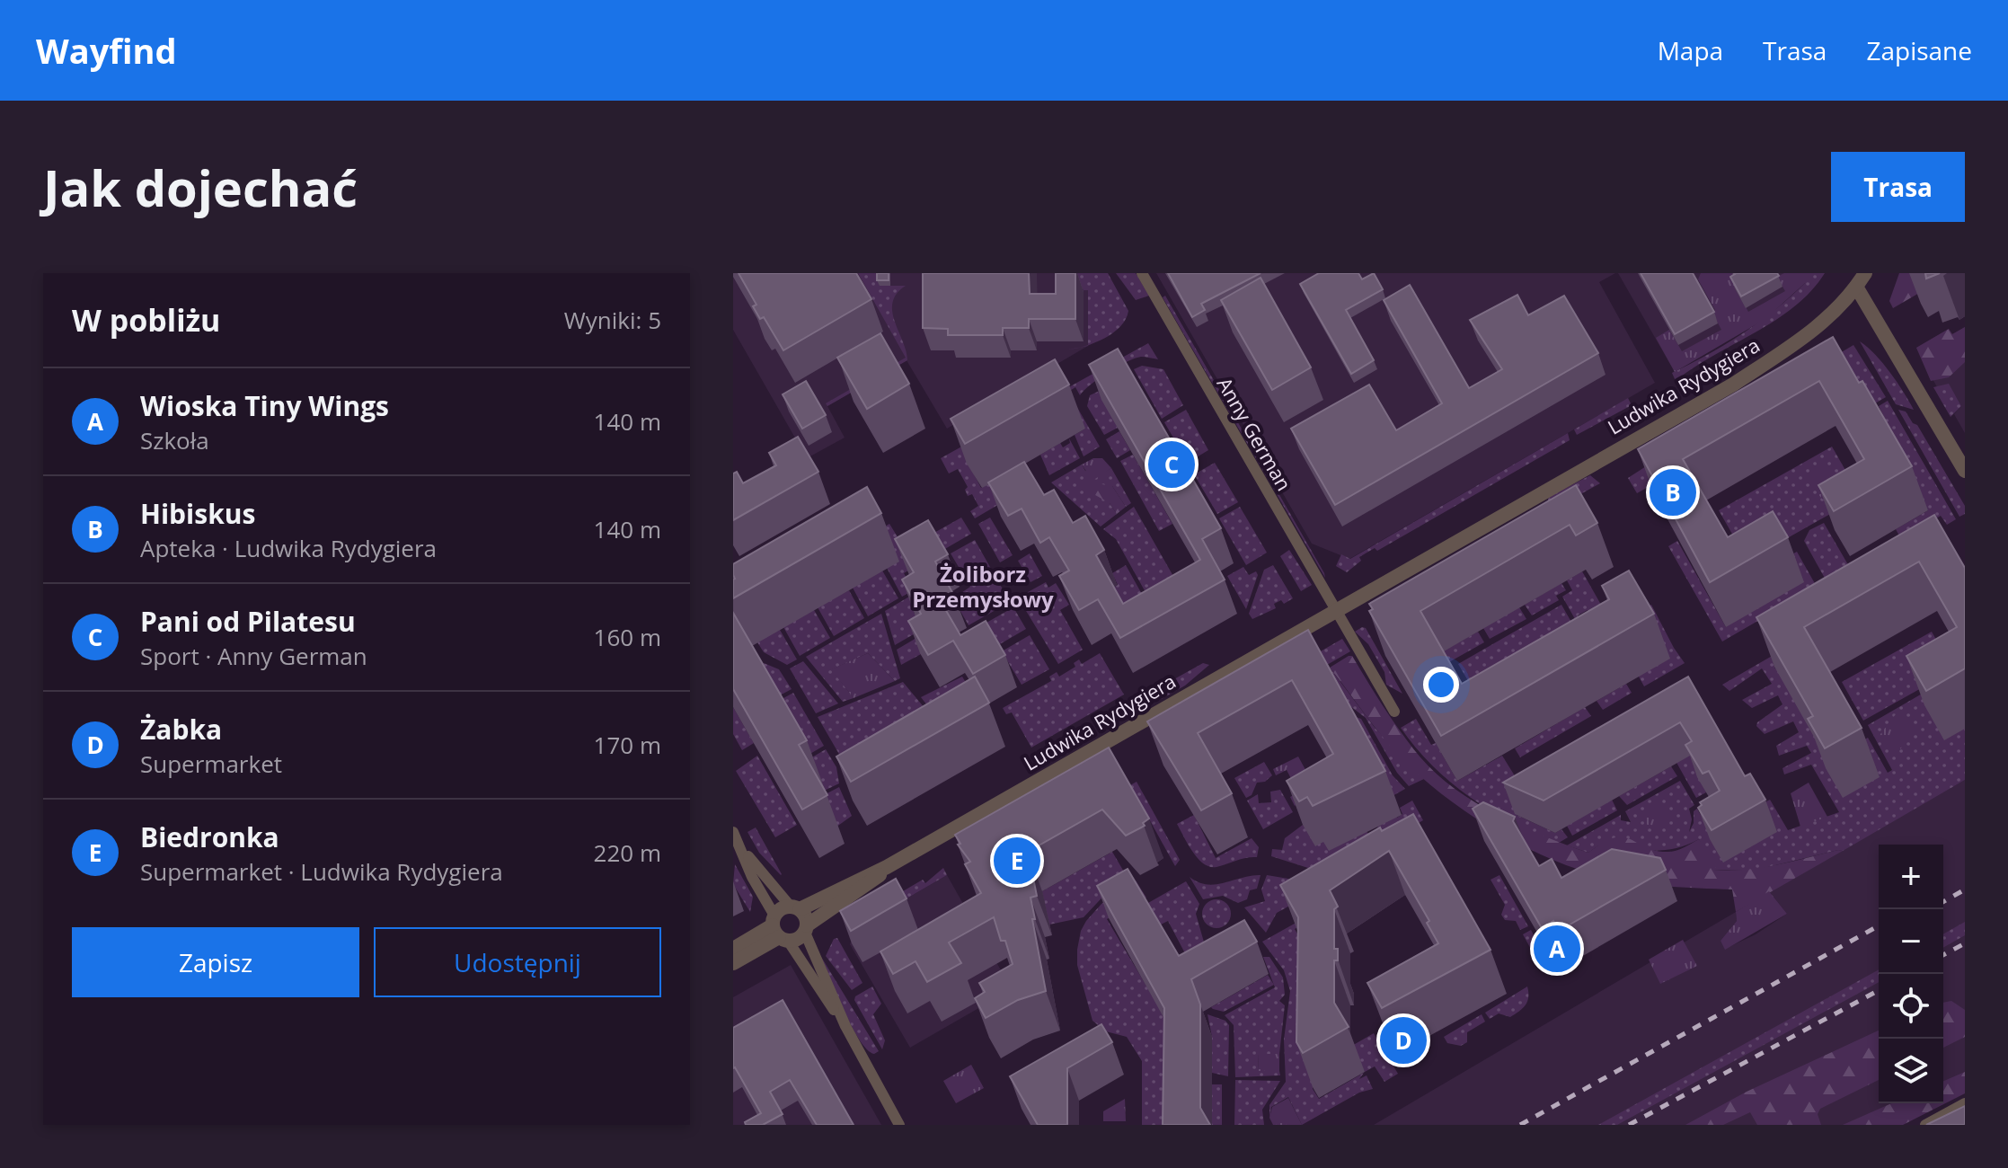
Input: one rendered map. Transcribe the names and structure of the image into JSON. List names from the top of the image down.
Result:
{
  "streets": {
    "street": ["Ludwika Rydygiera", "Anny German"]
  },
  "crossings": [
    ["Ludwika Rydygiera", "Anny German"]
  ],
  "districts": ["Żoliborz Przemysłowy"],
  "page": {
    "header": "Wayfind",
    "nav": ["Mapa", "Trasa", "Zapisane"],
    "buttons": [
      "Trasa",
      ["Zapisz", "Udostępnij"]
    ],
    "title": "Jak dojechać",
    "heading": ["W pobliżu", "Wyniki: 5"],
    "list": [
      {
        "mark": "A",
        "name": "Wioska Tiny Wings",
        "note": "Szkoła",
        "value": "140 m"
      },
      {
        "mark": "B",
        "name": "Hibiskus",
        "note": "Apteka · Ludwika Rydygiera",
        "value": "140 m"
      },
      {
        "mark": "C",
        "name": "Pani od Pilatesu",
        "note": "Sport · Anny German",
        "value": "160 m"
      },
      {
        "mark": "D",
        "name": "Żabka",
        "note": "Supermarket",
        "value": "170 m"
      },
      {
        "mark": "E",
        "name": "Biedronka",
        "note": "Supermarket · Ludwika Rydygiera",
        "value": "220 m"
      }
    ],
    "pins": [
      "C",
      "B",
      "E",
      "A",
      "D"
    ],
    "map_buttons": ["+", "−"]
  }
}
